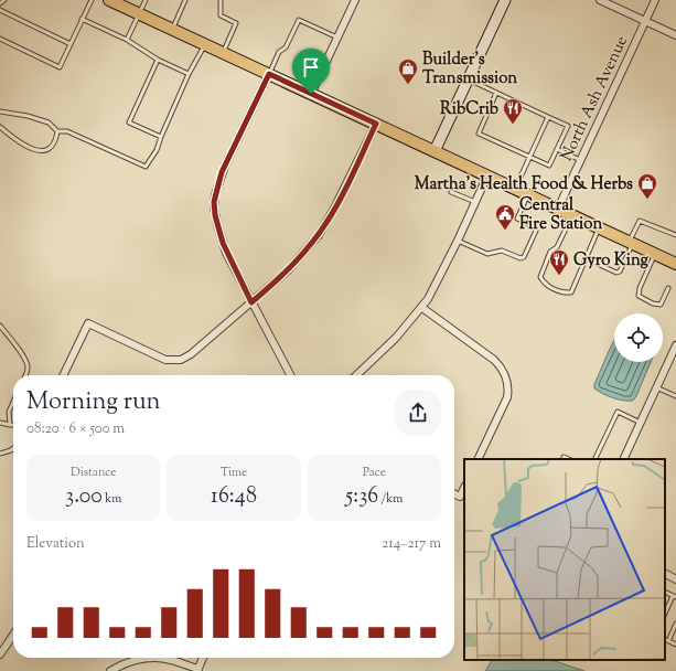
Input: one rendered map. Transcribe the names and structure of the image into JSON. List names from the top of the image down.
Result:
{
  "streets": {
    "street": ["North Ash Avenue"]
  },
  "places": {
    "shop": ["Builder's Transmission", "Martha's Health Food & Herbs"],
    "restaurant": ["RibCrib", "Gyro King"],
    "public building": ["Central Fire Station"]
  },
  "page": {
    "heading": ["Morning run", "08:20 · 6 × 500 m"],
    "stats": [
      ["Distance", "3.00 km"],
      ["Time", "16:48"],
      ["Pace", "5:36 /km"]
    ],
    "chart": ["Elevation", "214–217 m"]
  }
}
